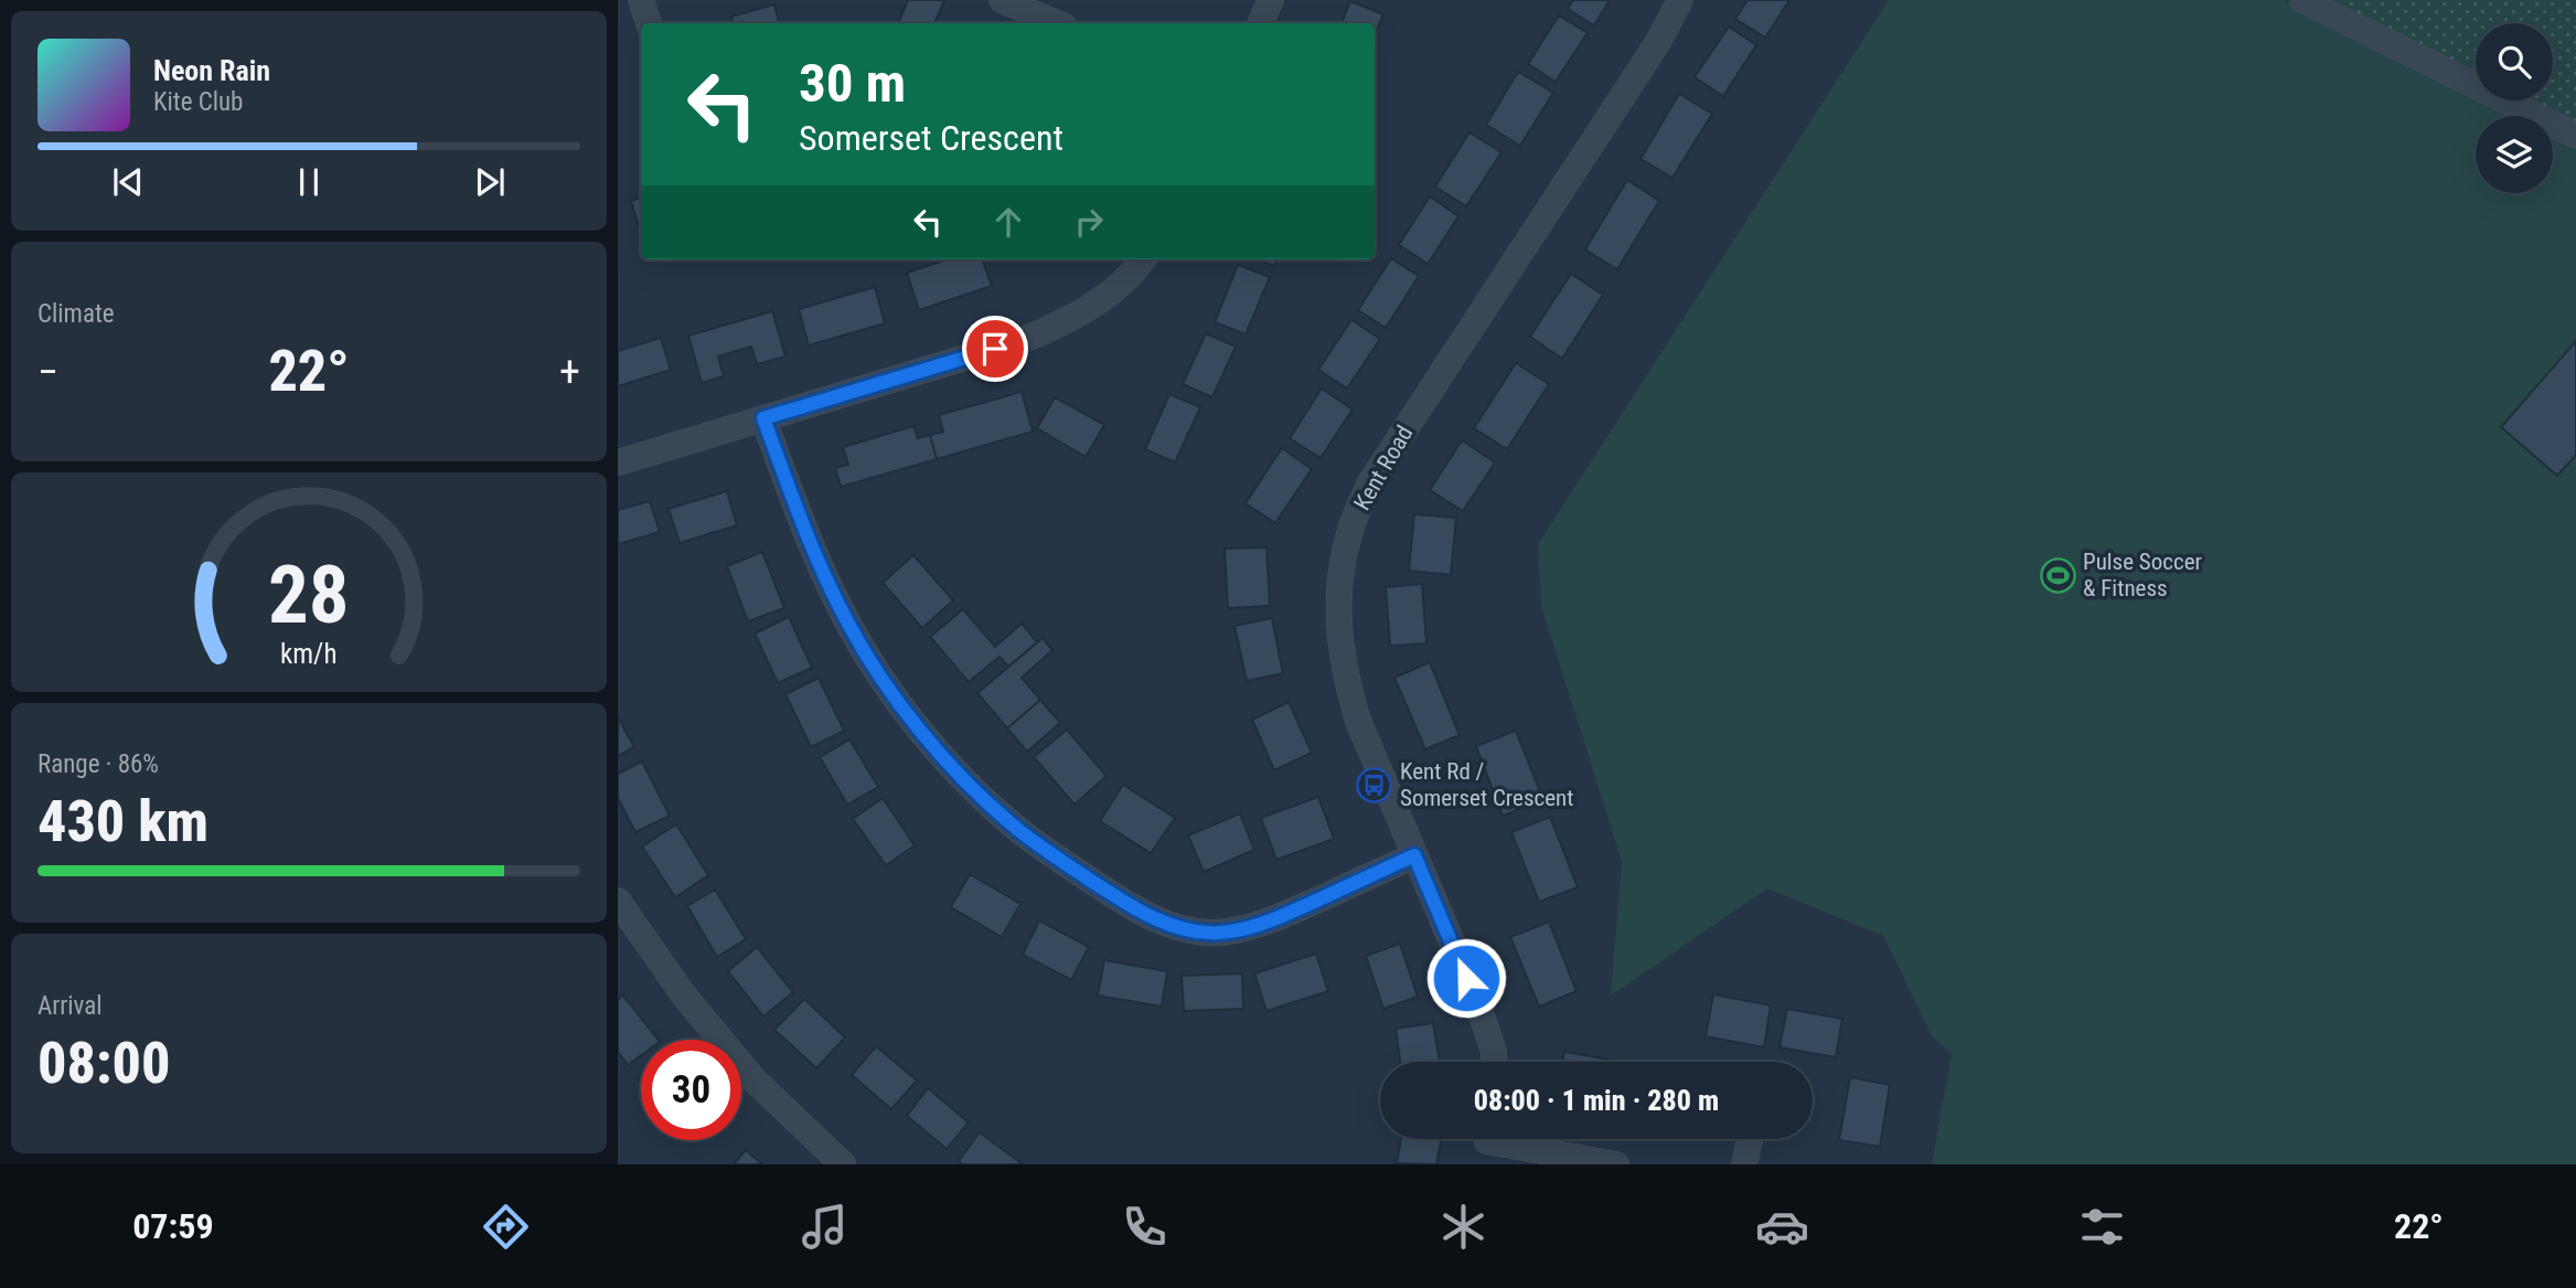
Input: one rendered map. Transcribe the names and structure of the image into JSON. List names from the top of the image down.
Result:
{
  "streets": {
    "street": ["Kent Road"]
  },
  "places": {
    "sports": ["Pulse Soccer & Fitness"],
    "bus stop": ["Kent Rd / Somerset Crescent"]
  },
  "page": {
    "turn": ["30 m", "Somerset Crescent"],
    "song": ["Neon Rain", "Kite Club"],
    "tile": [
      "Climate",
      ["Range · 86%", "430 km"],
      ["Arrival", "08:00"]
    ],
    "heat": ["−", "22°", "+"],
    "limit": "30",
    "trip": "08:00 · 1 min · 280 m",
    "tabs": ["07:59", "22°"],
    "gauge": ["28", "km/h"]
  }
}
